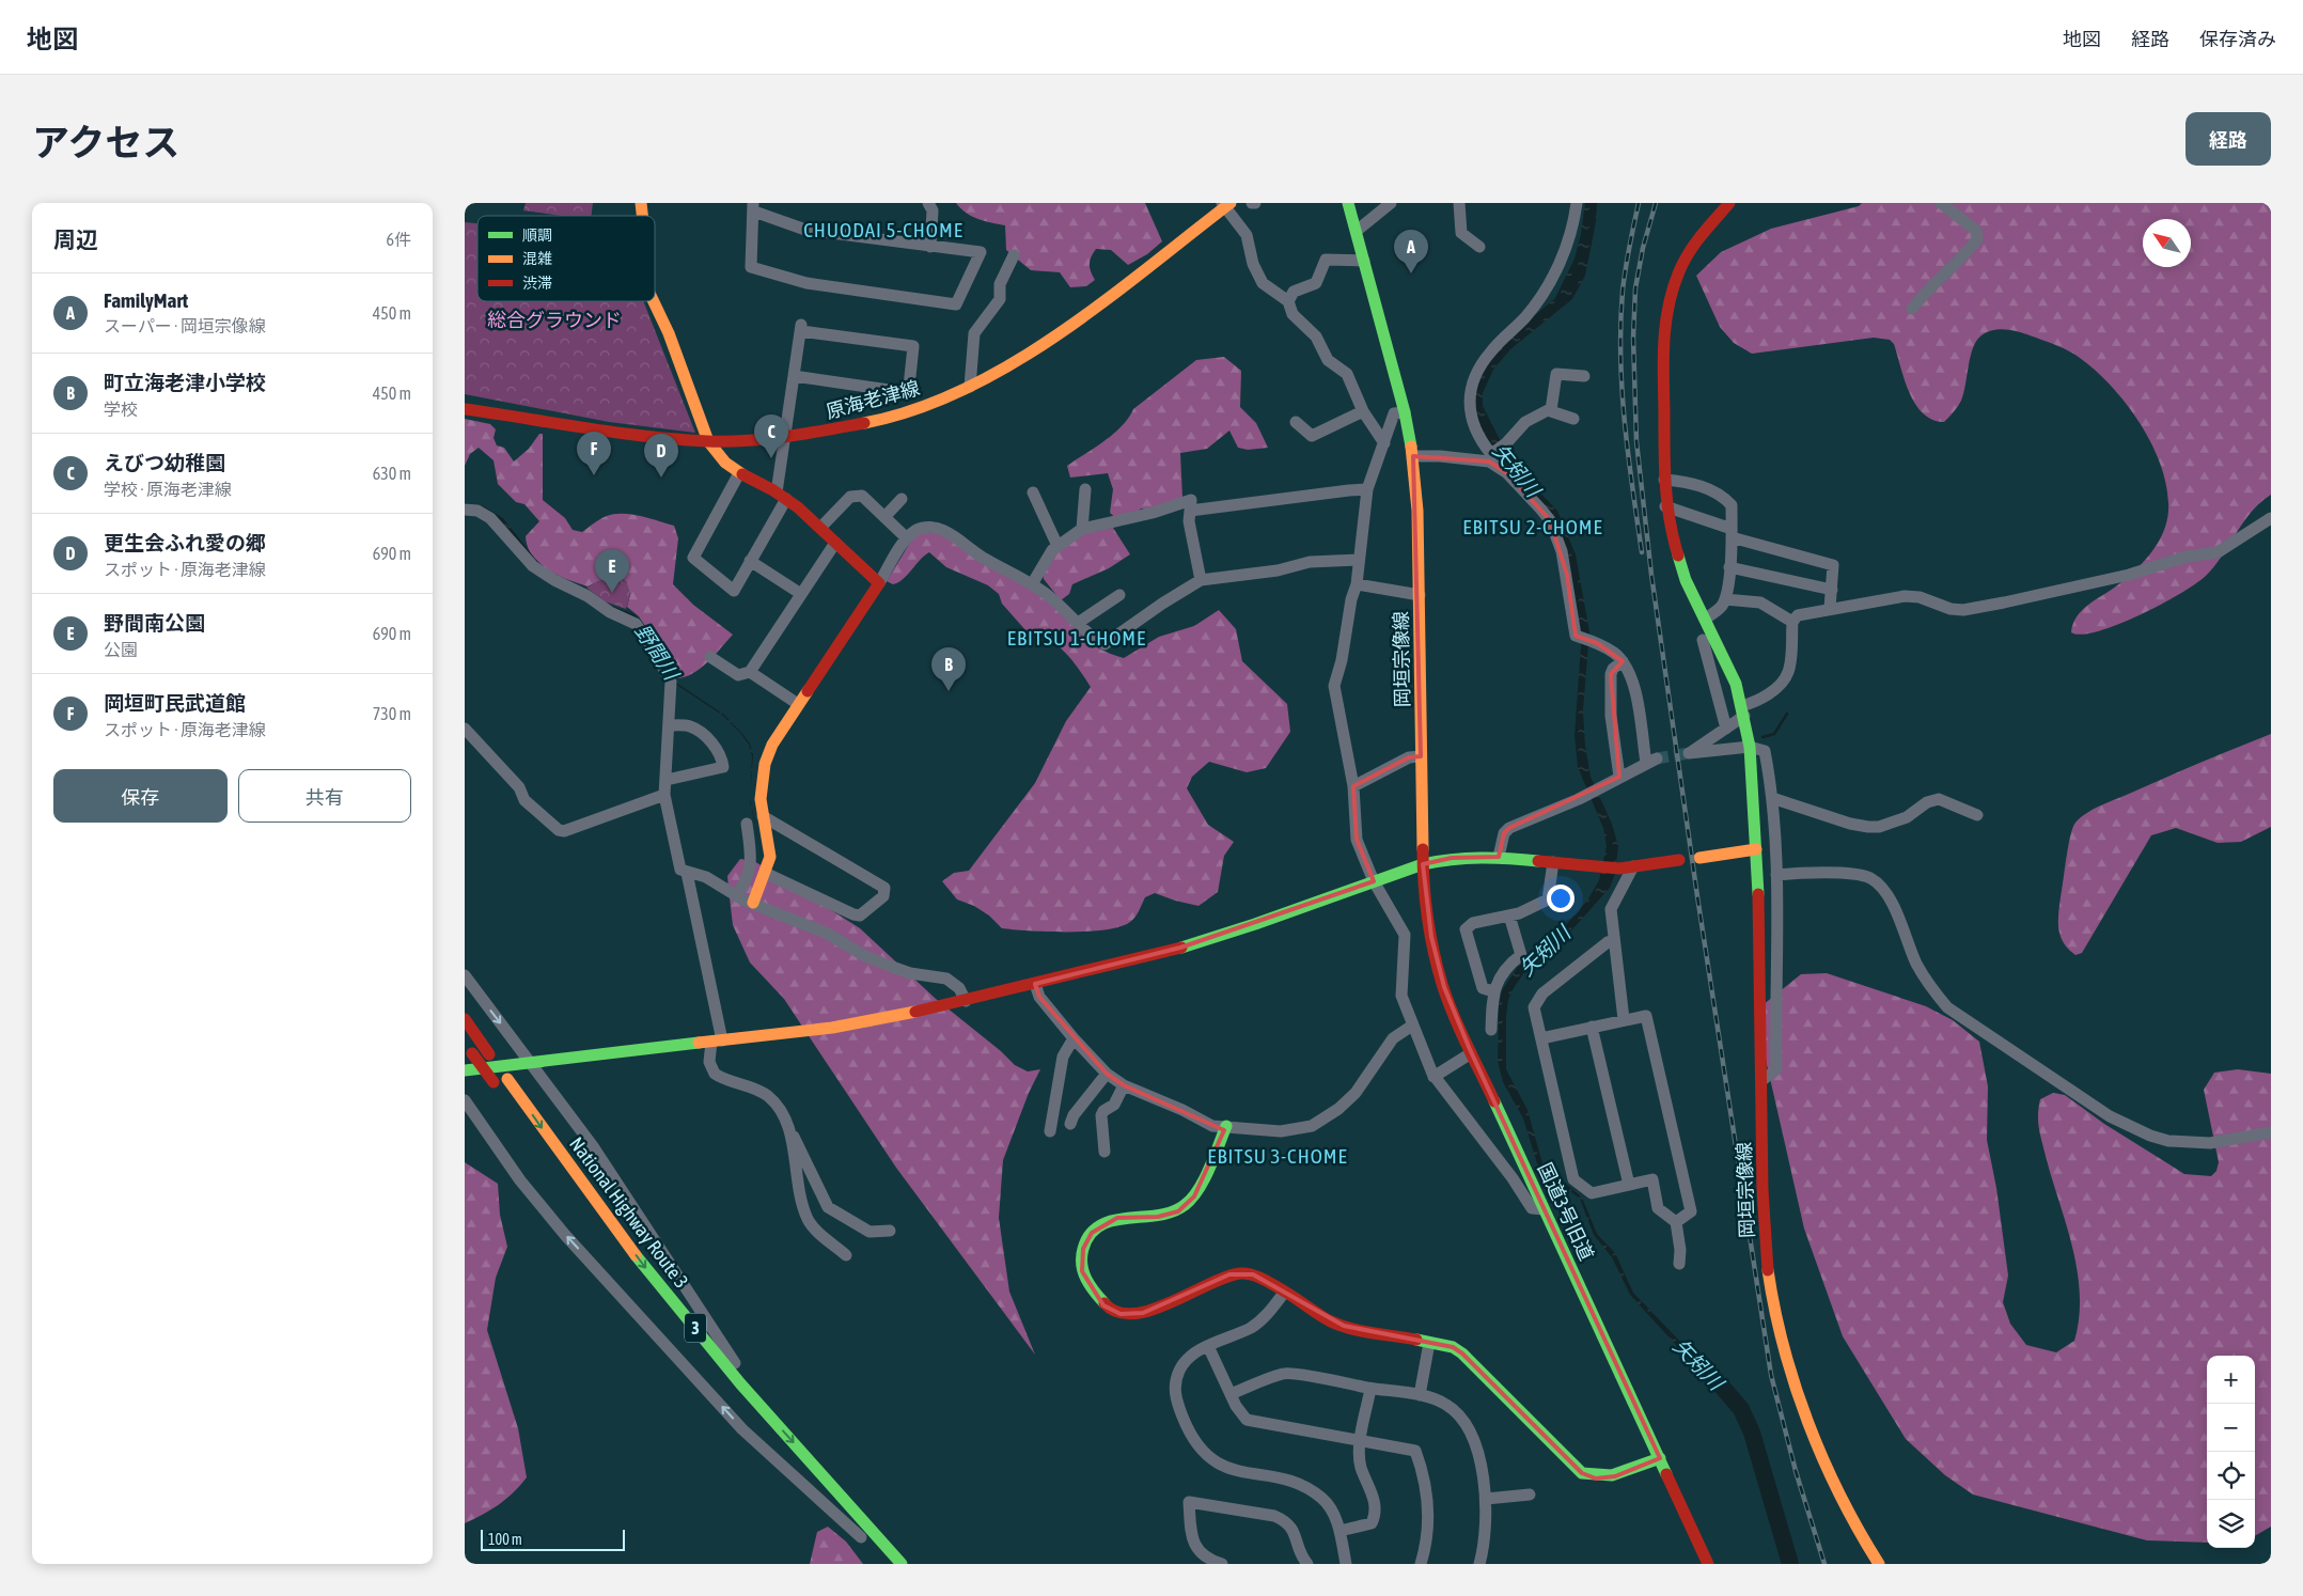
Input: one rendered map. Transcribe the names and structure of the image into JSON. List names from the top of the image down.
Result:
{
  "streets": {
    "main road": [
      "原海老津線",
      "岡垣宗像線",
      "国道3号旧道",
      "National Highway Route 3",
      "3"
    ]
  },
  "crossings": [
    ["岡垣宗像線", "国道3号旧道"]
  ],
  "districts": [
    "CHUODAI 5-CHOME",
    "EBITSU 2-CHOME",
    "EBITSU 1-CHOME",
    "EBITSU 3-CHOME"
  ],
  "water": ["矢矧川", "野間川"],
  "parks": ["総合グラウンド"],
  "legend": ["順調", "混雑", "渋滞"],
  "scale_bar": "100 m",
  "north": "top left",
  "page": {
    "header": "地図",
    "nav": ["地図", "経路", "保存済み"],
    "title": "アクセス",
    "buttons": [
      "経路",
      ["保存", "共有"]
    ],
    "heading": ["周辺", "6件"],
    "pins": [
      "A",
      "C",
      "F",
      "D",
      "E",
      "B"
    ],
    "list": [
      {
        "mark": "A",
        "name": "FamilyMart",
        "note": "スーパー · 岡垣宗像線",
        "value": "450 m"
      },
      {
        "mark": "B",
        "name": "町立海老津小学校",
        "note": "学校",
        "value": "450 m"
      },
      {
        "mark": "C",
        "name": "えびつ幼稚園",
        "note": "学校 · 原海老津線",
        "value": "630 m"
      },
      {
        "mark": "D",
        "name": "更生会ふれ愛の郷",
        "note": "スポット · 原海老津線",
        "value": "690 m"
      },
      {
        "mark": "E",
        "name": "野間南公園",
        "note": "公園",
        "value": "690 m"
      },
      {
        "mark": "F",
        "name": "岡垣町民武道館",
        "note": "スポット · 原海老津線",
        "value": "730 m"
      }
    ],
    "map_buttons": ["+", "−"],
    "scale": "100 m"
  }
}
